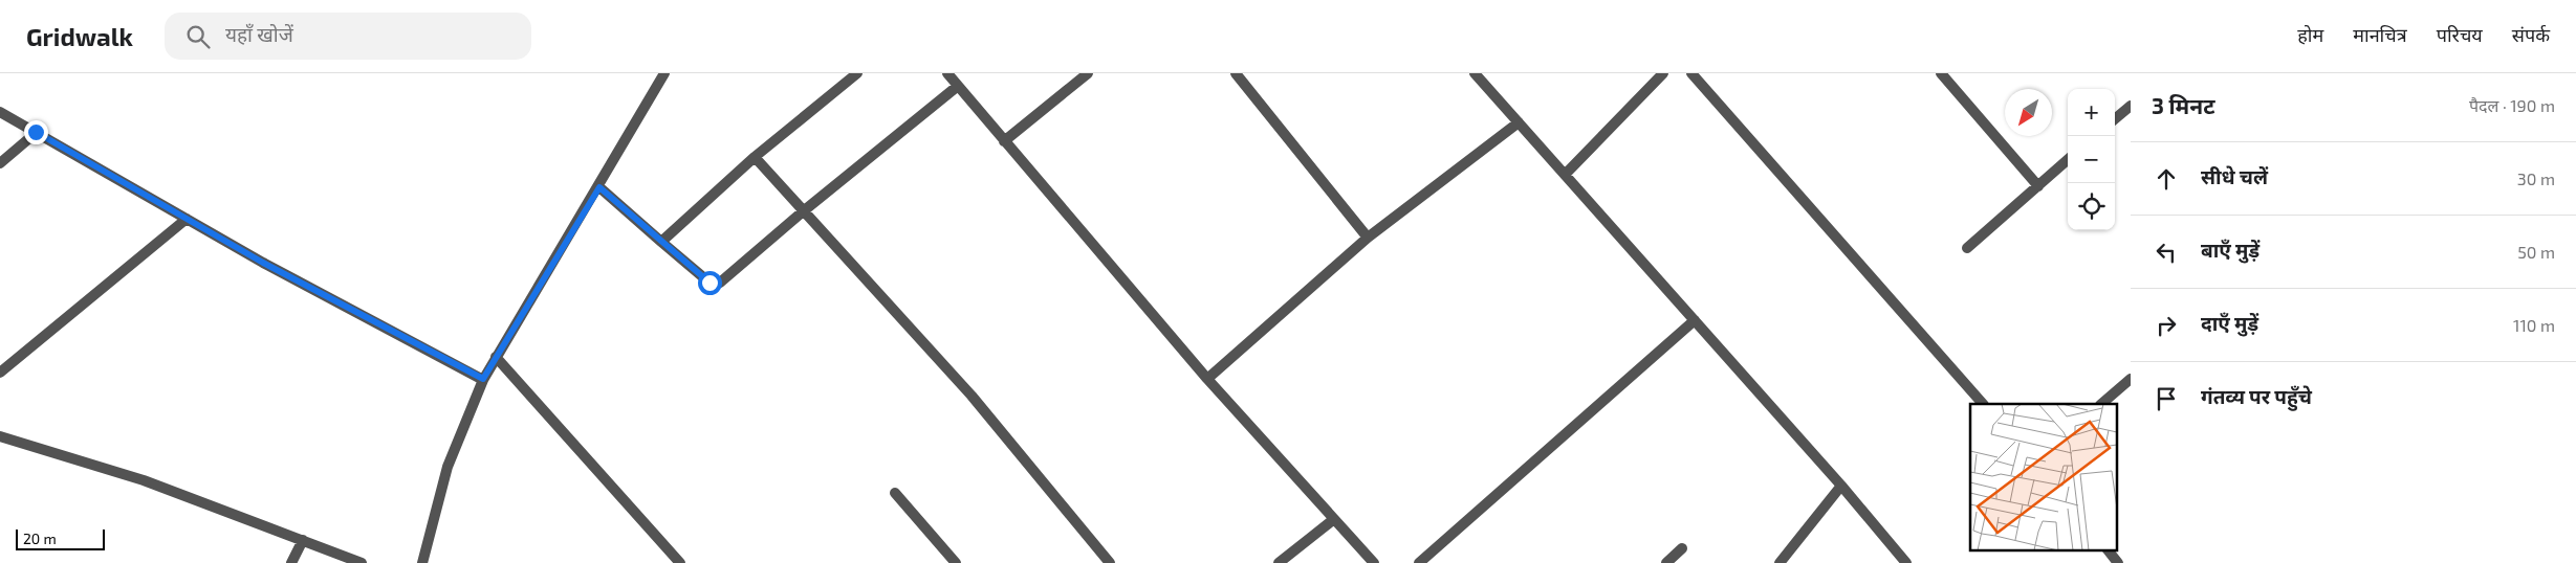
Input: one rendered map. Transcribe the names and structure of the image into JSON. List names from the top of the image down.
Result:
{
  "scale_bar": "20 m",
  "north": "bottom left",
  "page": {
    "header": "Gridwalk",
    "search": "यहाँ खोजें",
    "nav": [
      "होम",
      "मानचित्र",
      "परिचय",
      "संपर्क"
    ],
    "heading": ["3 मिनट", "पैदल · 190 m"],
    "map_buttons": ["+", "−"],
    "list": [
      ["सीधे चलें", "30 m"],
      ["बाएँ मुड़ें", "50 m"],
      ["दाएँ मुड़ें", "110 m"],
      "गंतव्य पर पहुँचे"
    ],
    "scale": "20 m"
  }
}
